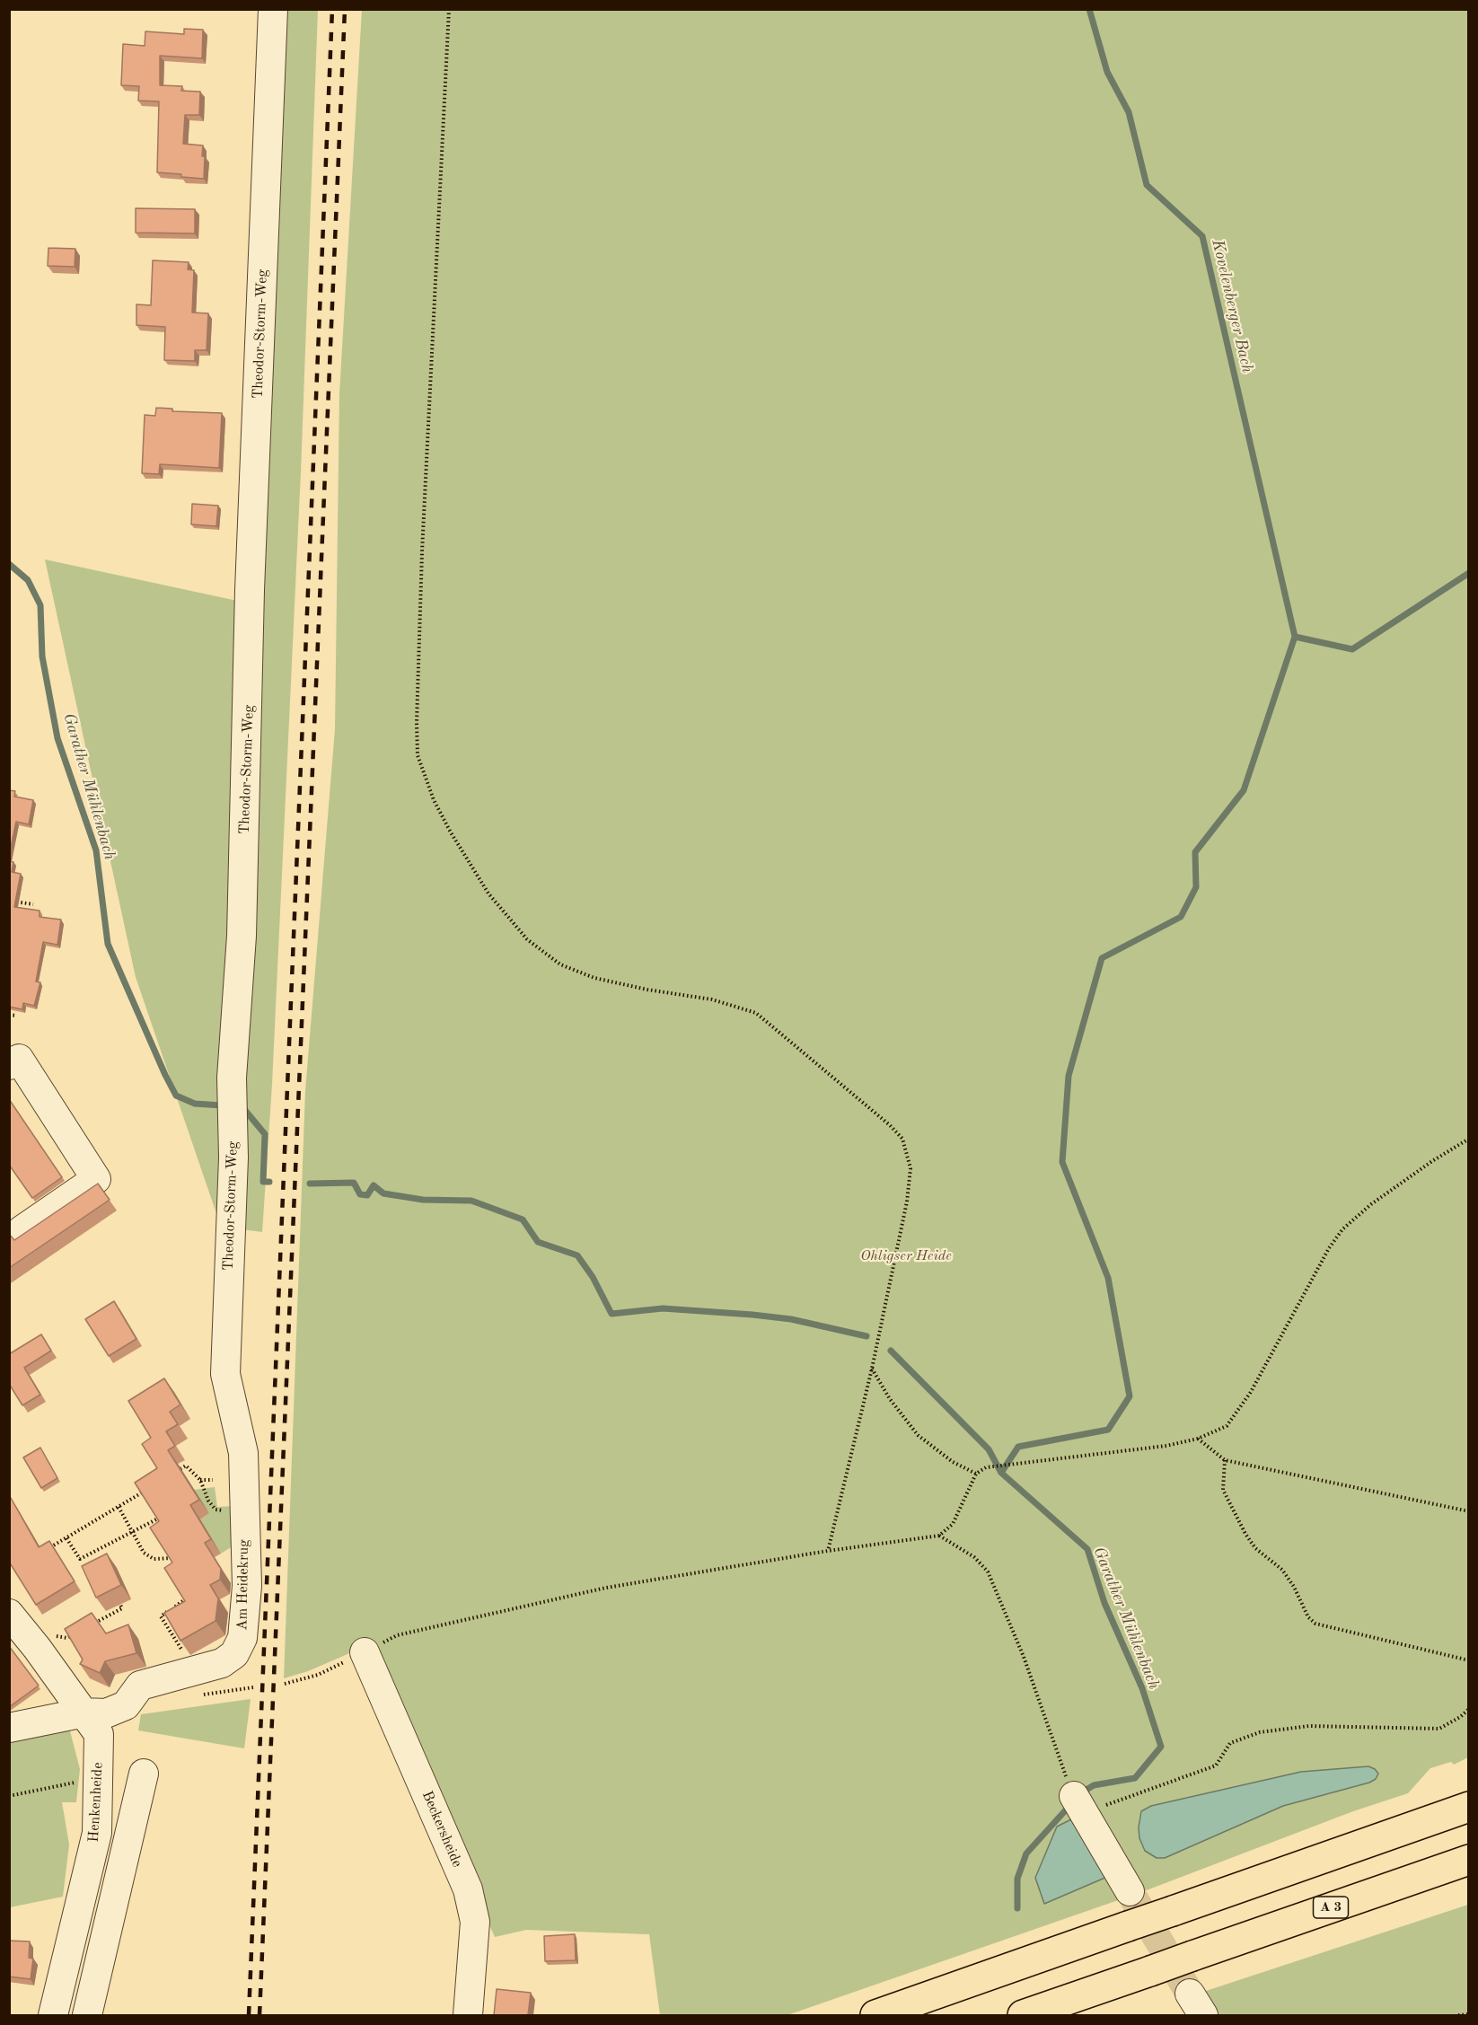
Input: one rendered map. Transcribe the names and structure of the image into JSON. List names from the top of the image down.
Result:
{
  "streets": {
    "highway": ["A 3"],
    "street": [
      "Theodor-Storm-Weg",
      "Am Heidekrug",
      "Henkenheide",
      "Beckersheide"
    ]
  },
  "crossings": [
    ["Theodor-Storm-Weg", "Am Heidekrug"],
    ["Am Heidekrug", "Henkenheide"]
  ],
  "water": ["Kovelenberger Bach", "Garather Mühlenbach"],
  "parks": ["Ohligser Heide"]
}
